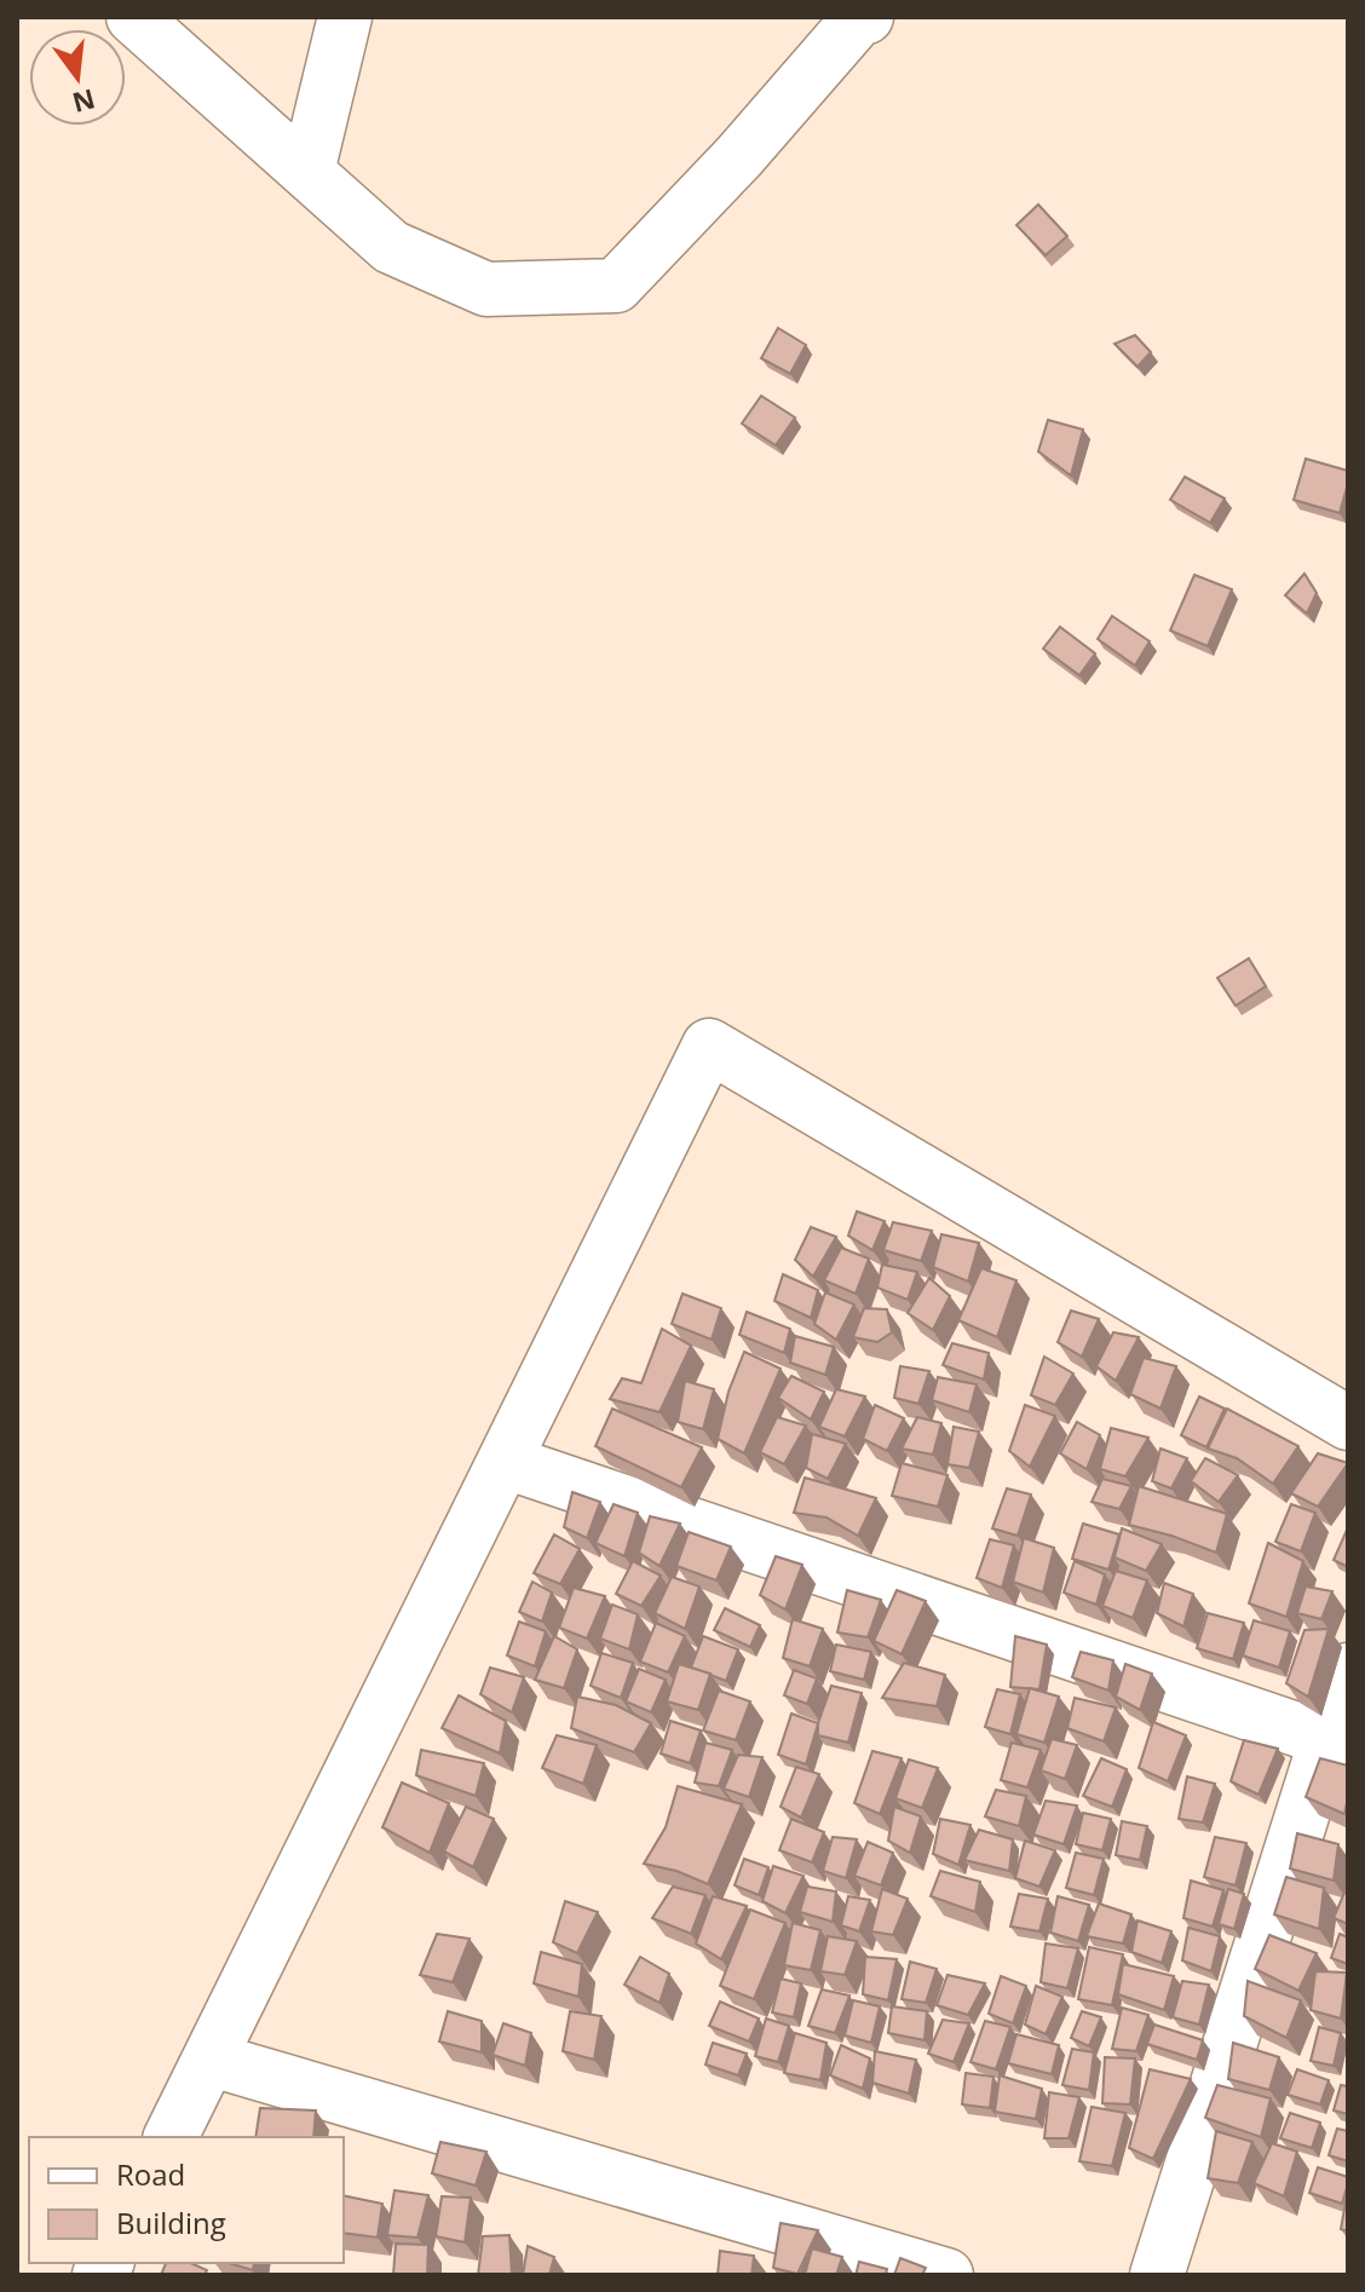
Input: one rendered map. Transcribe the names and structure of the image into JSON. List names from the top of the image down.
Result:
{
  "legend": ["Road", "Building"],
  "north": "bottom"
}
